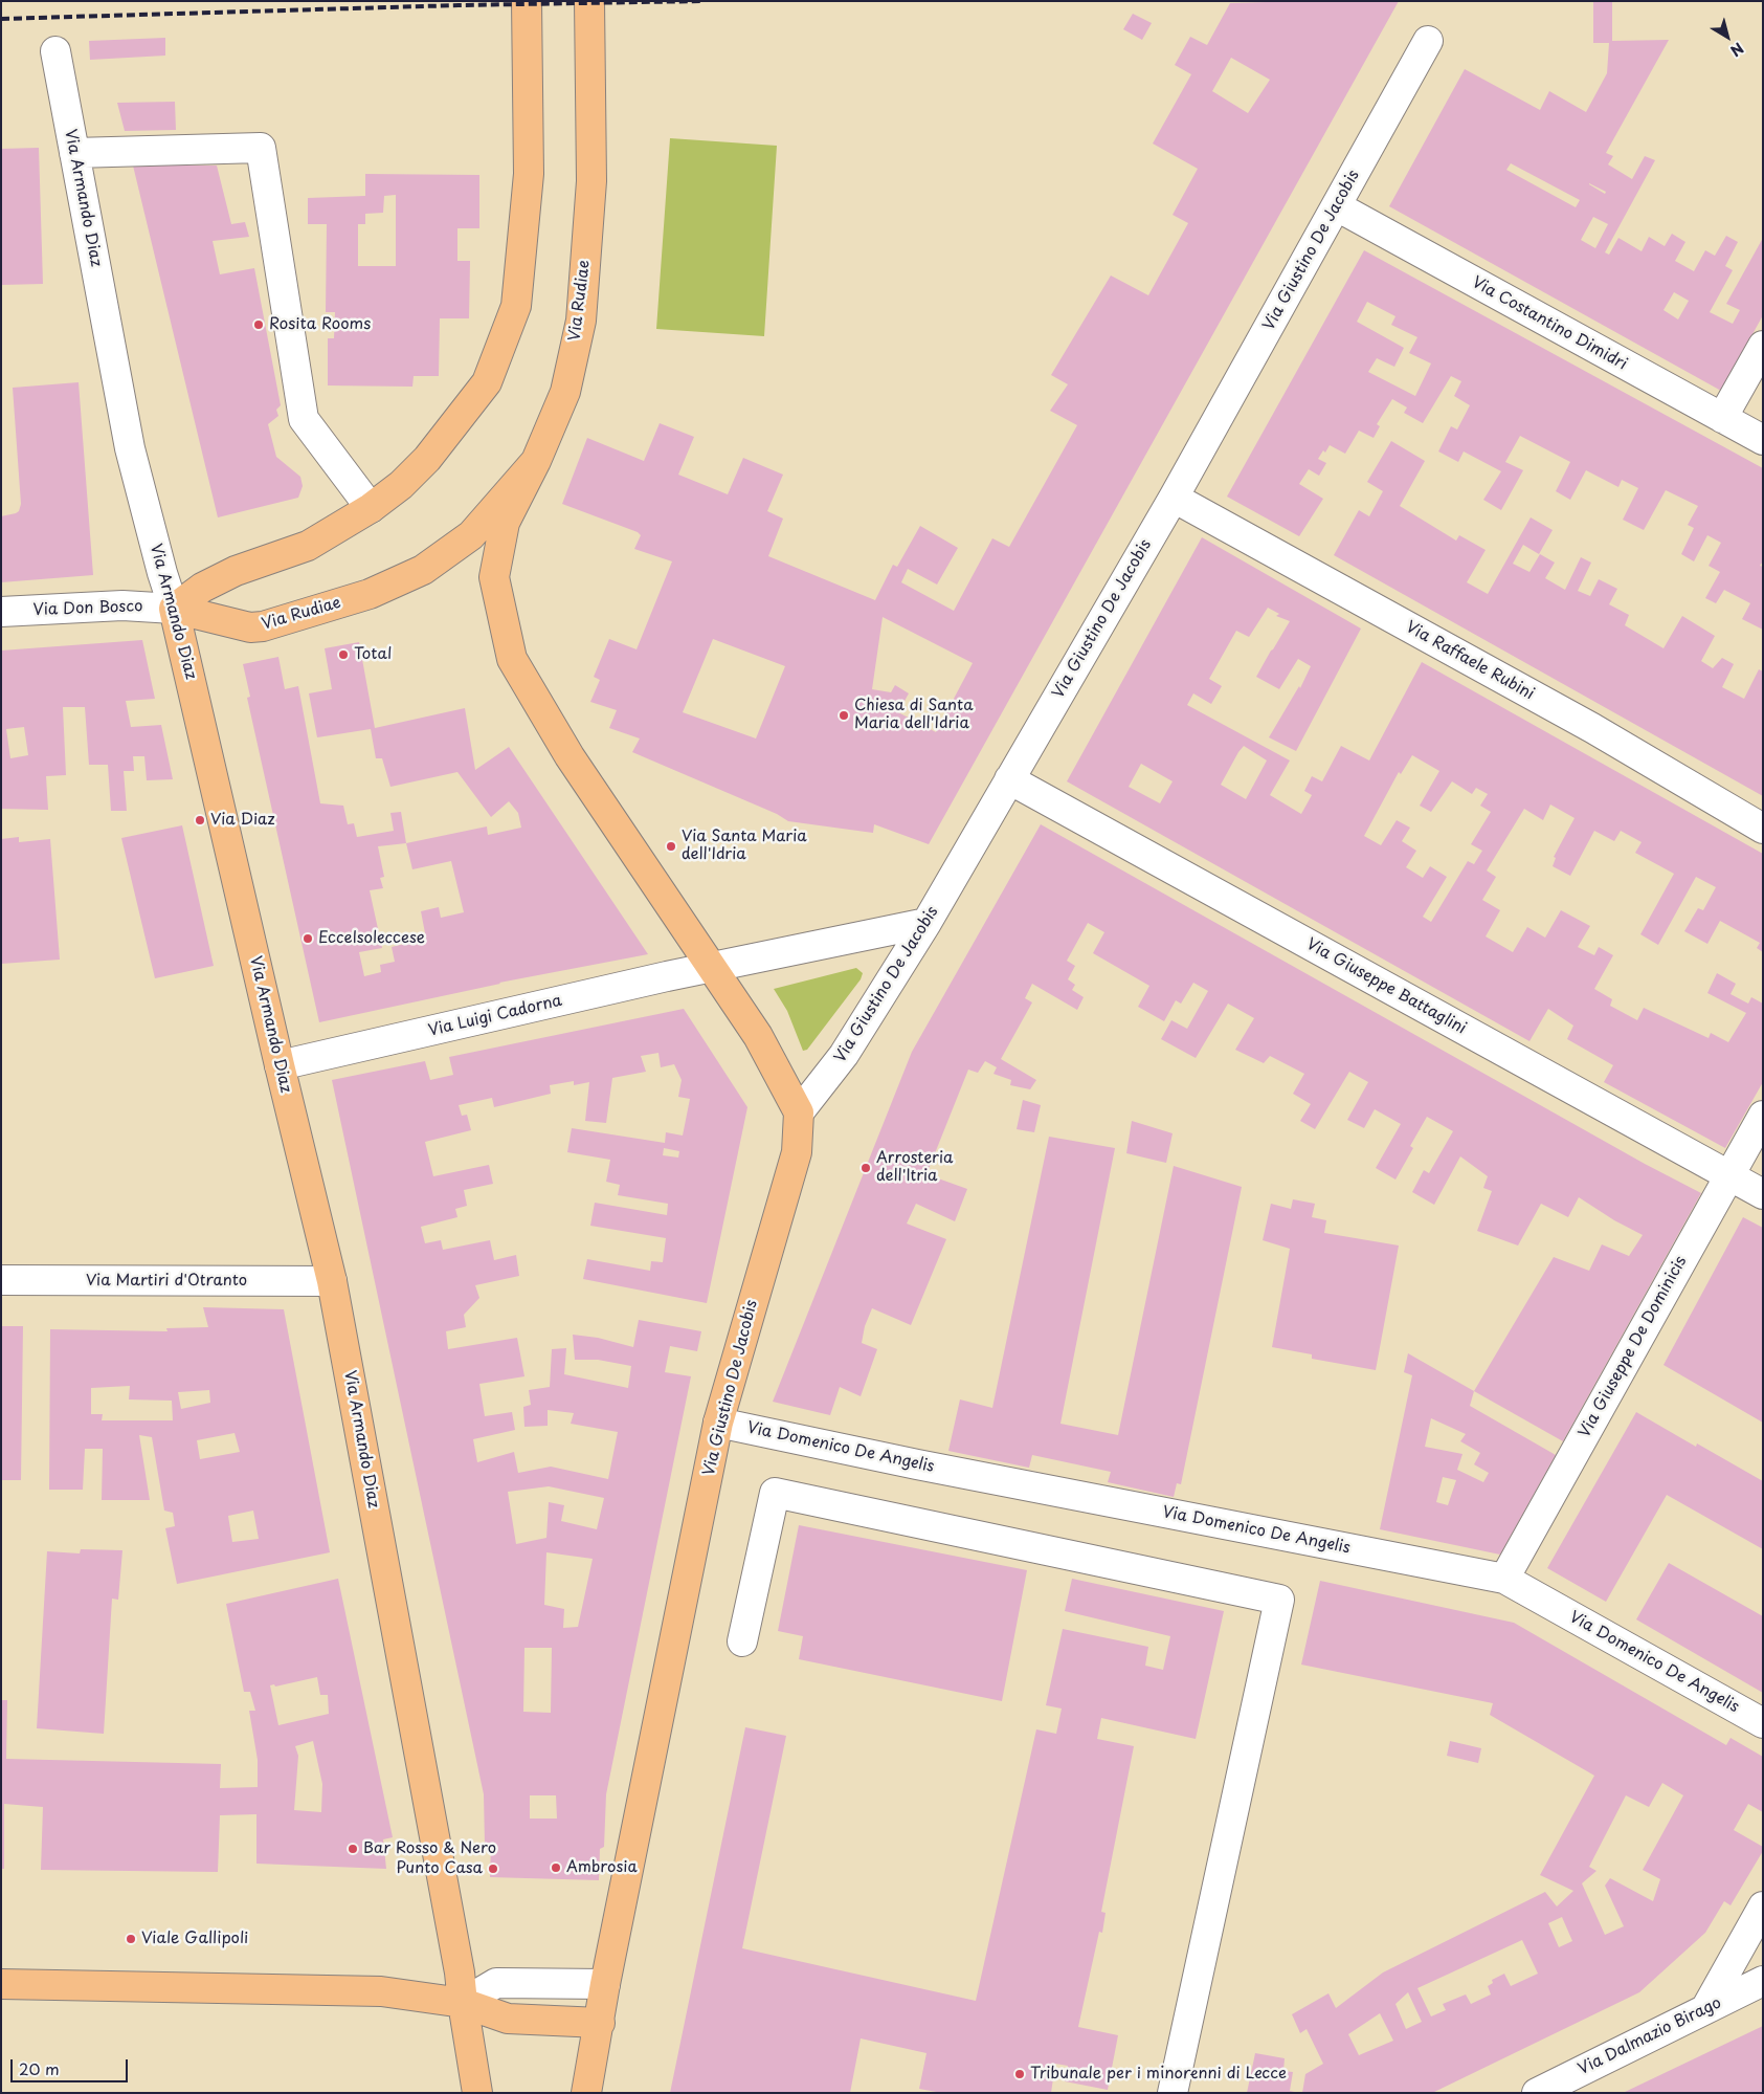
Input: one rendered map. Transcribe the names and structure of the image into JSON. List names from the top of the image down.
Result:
{
  "streets": {
    "main road": ["Via Armando Diaz", "Via Giustino De Jacobis", "Via Rudiae"],
    "street": [
      "Via Costantino Dimidri",
      "Via Don Bosco",
      "Via Raffaele Rubini",
      "Via Giuseppe Battaglini",
      "Via Luigi Cadorna",
      "Via Martiri d'Otranto",
      "Via Giuseppe De Dominicis",
      "Via Domenico De Angelis",
      "Via Dalmazio Birago"
    ]
  },
  "crossings": [
    ["Via Armando Diaz", "Via Rudiae"],
    ["Via Armando Diaz", "Via Don Bosco"],
    ["Via Armando Diaz", "Via Luigi Cadorna"],
    ["Via Armando Diaz", "Via Martiri d'Otranto"],
    ["Via Giustino De Jacobis", "Via Costantino Dimidri"],
    ["Via Giustino De Jacobis", "Via Raffaele Rubini"],
    ["Via Giustino De Jacobis", "Via Giuseppe Battaglini"],
    ["Via Giustino De Jacobis", "Via Luigi Cadorna"],
    ["Via Giustino De Jacobis", "Via Domenico De Angelis"],
    ["Via Rudiae", "Via Don Bosco"],
    ["Via Giuseppe Battaglini", "Via Giuseppe De Dominicis"],
    ["Via Giuseppe De Dominicis", "Via Domenico De Angelis"]
  ],
  "places": [
    "Rosita Rooms",
    "Total",
    "Chiesa di Santa Maria dell'Idria",
    "Via Diaz",
    "Via Santa Maria dell'Idria",
    "Eccelsoleccese",
    "Arrosteria dell'Itria",
    "Bar Rosso & Nero",
    "Ambrosia",
    "Punto Casa",
    "Viale Gallipoli",
    "Tribunale per i minorenni di Lecce"
  ],
  "scale_bar": "20 m",
  "north": "bottom right"
}
